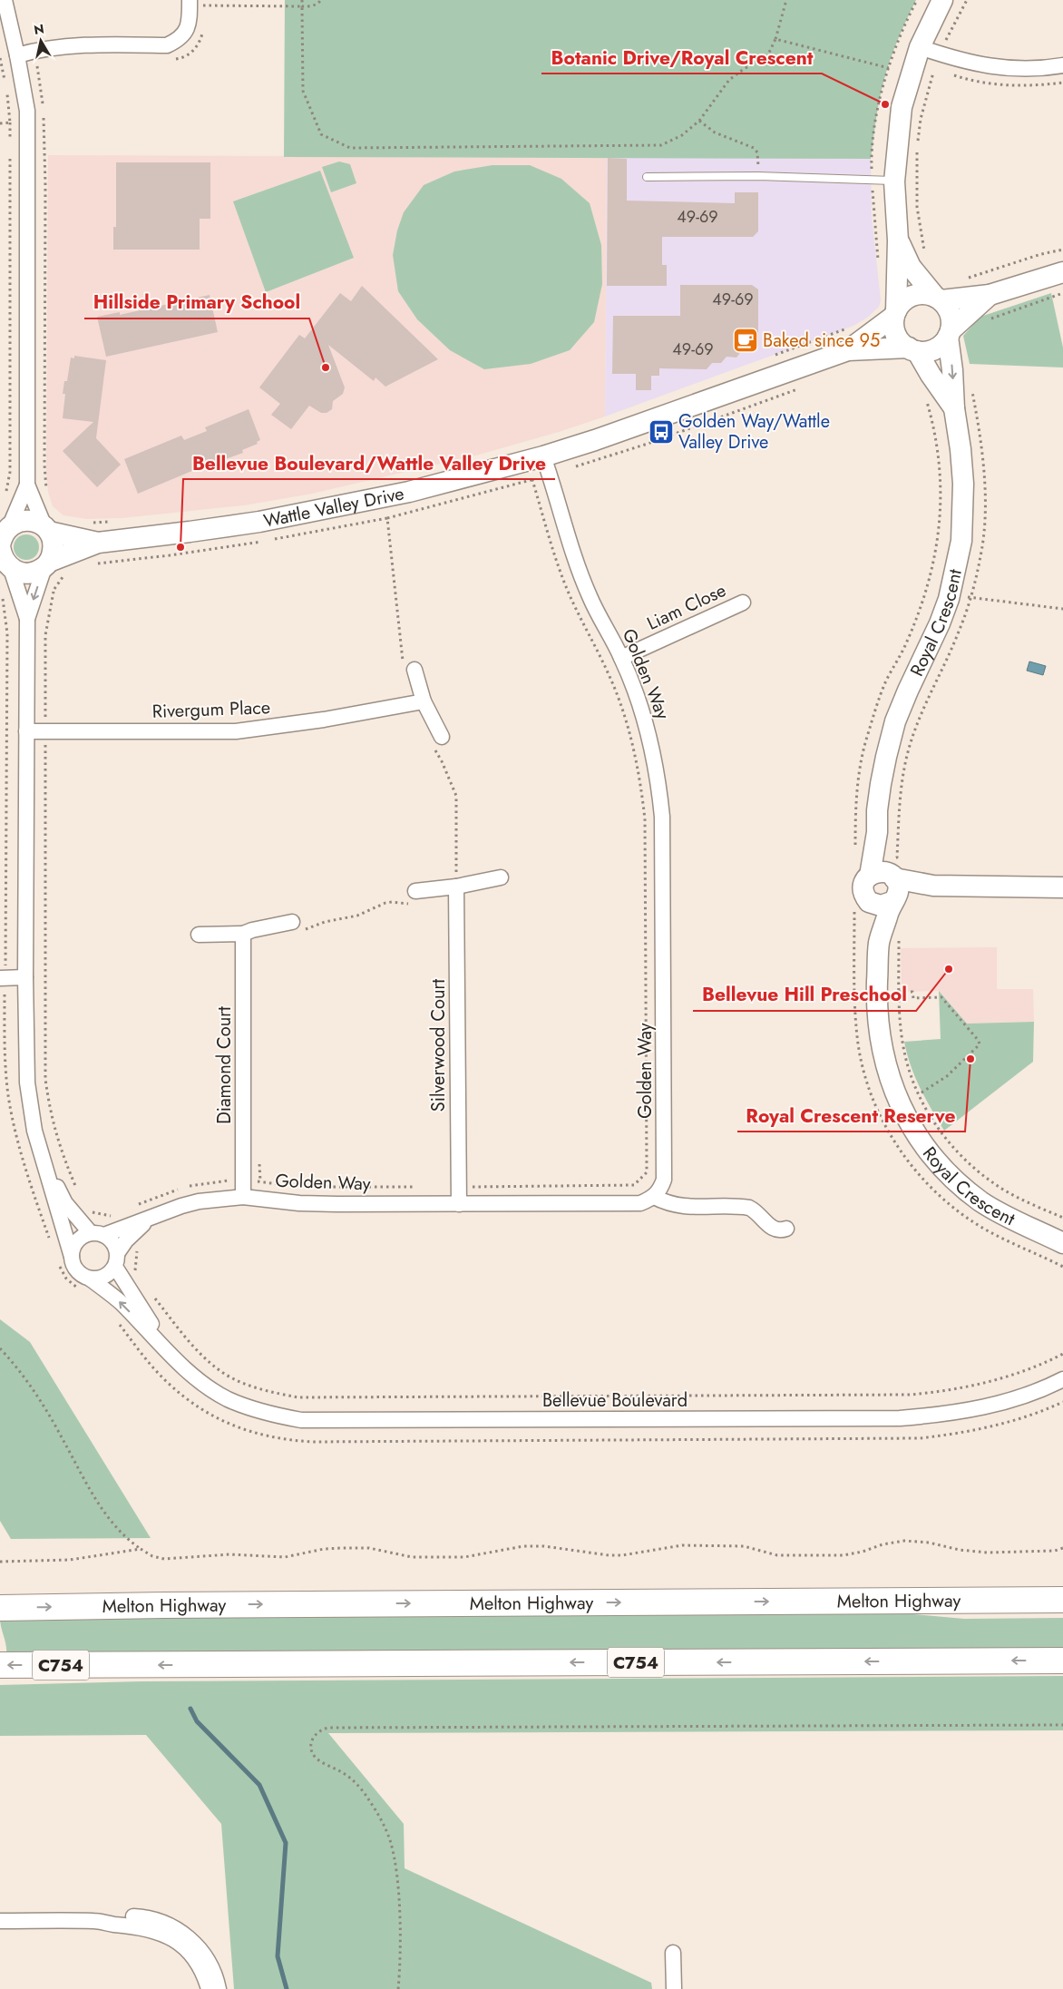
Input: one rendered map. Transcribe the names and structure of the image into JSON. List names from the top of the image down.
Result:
{
  "streets": {
    "highway": ["Melton Highway", "C754"],
    "street": [
      "Wattle Valley Drive",
      "Liam Close",
      "Royal Crescent",
      "Golden Way",
      "Rivergum Place",
      "Silverwood Court",
      "Diamond Court",
      "Bellevue Boulevard"
    ]
  },
  "crossings": [
    ["Wattle Valley Drive", "Royal Crescent"],
    ["Wattle Valley Drive", "Golden Way"],
    ["Liam Close", "Golden Way"],
    ["Golden Way", "Silverwood Court"],
    ["Golden Way", "Diamond Court"],
    ["Golden Way", "Bellevue Boulevard"]
  ],
  "places": {
    "other": [
      "Botanic Drive/Royal Crescent",
      "Hillside Primary School",
      "Bellevue Boulevard/Wattle Valley Drive",
      "Bellevue Hill Preschool",
      "Royal Crescent Reserve"
    ],
    "cafe": ["Baked since 95"],
    "bus stop": ["Golden Way/Wattle Valley Drive"]
  },
  "house_numbers": ["49-69", "49-69", "49-69"],
  "north": "top"
}
